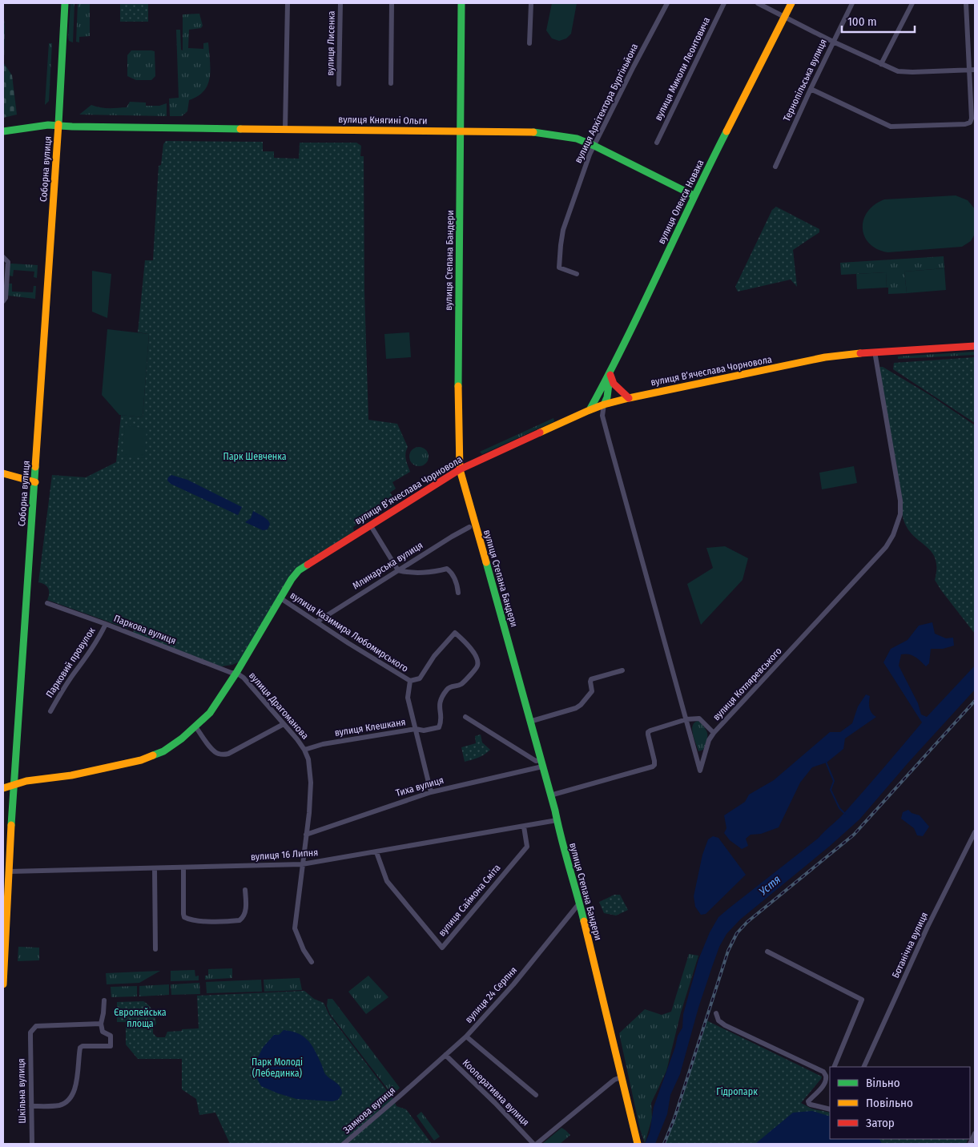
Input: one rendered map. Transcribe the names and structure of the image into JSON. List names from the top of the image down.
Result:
{
  "streets": {
    "main road": [
      "вулиця Княгині Ольги",
      "Соборна вулиця",
      "вулиця Олекси Новака",
      "вулиця Степана Бандери",
      "вулиця Вʼячеслава Чорновола"
    ],
    "street": [
      "вулиця Лисенка",
      "вулиця Миколи Леонтовича",
      "Тернопільська вулиця",
      "вулиця Архітектора Бургіньйона",
      "Млинарська вулиця",
      "Паркова вулиця",
      "вулиця Казимира Любомирського",
      "Парковий провулок",
      "вулиця Котляревського",
      "вулиця Драгоманова",
      "вулиця Клешканя",
      "Тиха вулиця",
      "вулиця 16 Липня",
      "вулиця Саймона Сміта",
      "Ботанічна вулиця",
      "вулиця 24 Серпня",
      "Шкільна вулиця",
      "Кооперативна вулиця",
      "Замкова вулиця"
    ]
  },
  "crossings": [
    ["вулиця Архітектора Бургіньйона", "вулиця Княгині Ольги"],
    ["вулиця Княгині Ольги", "Соборна вулиця"],
    ["вулиця Княгині Ольги", "вулиця Олекси Новака"],
    ["вулиця Княгині Ольги", "вулиця Степана Бандери"],
    ["Соборна вулиця", "вулиця Вʼячеслава Чорновола"],
    ["Соборна вулиця", "вулиця 16 Липня"],
    ["вулиця Олекси Новака", "вулиця Вʼячеслава Чорновола"],
    ["вулиця Степана Бандери", "вулиця Вʼячеслава Чорновола"],
    ["вулиця Степана Бандери", "Тиха вулиця"],
    ["вулиця Степана Бандери", "вулиця 16 Липня"],
    ["вулиця Степана Бандери", "вулиця 24 Серпня"],
    ["вулиця Вʼячеслава Чорновола", "Паркова вулиця"],
    ["вулиця Вʼячеслава Чорновола", "вулиця Казимира Любомирського"],
    ["вулиця Вʼячеслава Чорновола", "вулиця Котляревського"],
    ["вулиця Вʼячеслава Чорновола", "вулиця Драгоманова"],
    ["Млинарська вулиця", "вулиця Казимира Любомирського"],
    ["Паркова вулиця", "Парковий провулок"],
    ["Паркова вулиця", "вулиця Драгоманова"],
    ["вулиця Казимира Любомирського", "вулиця Клешканя"],
    ["вулиця Драгоманова", "вулиця Клешканя"],
    ["вулиця Драгоманова", "Тиха вулиця"],
    ["вулиця Драгоманова", "вулиця 16 Липня"],
    ["вулиця 16 Липня", "вулиця Саймона Сміта"],
    ["вулиця 24 Серпня", "Кооперативна вулиця"],
    ["вулиця 24 Серпня", "Замкова вулиця"]
  ],
  "water": ["Устя"],
  "parks": [
    "Парк Шевченка",
    "Європейська площа",
    "Парк Молоді (Лебединка)",
    "Гідропарк"
  ],
  "legend": ["Вільно", "Повільно", "Затор"],
  "scale_bar": "100 m"
}
